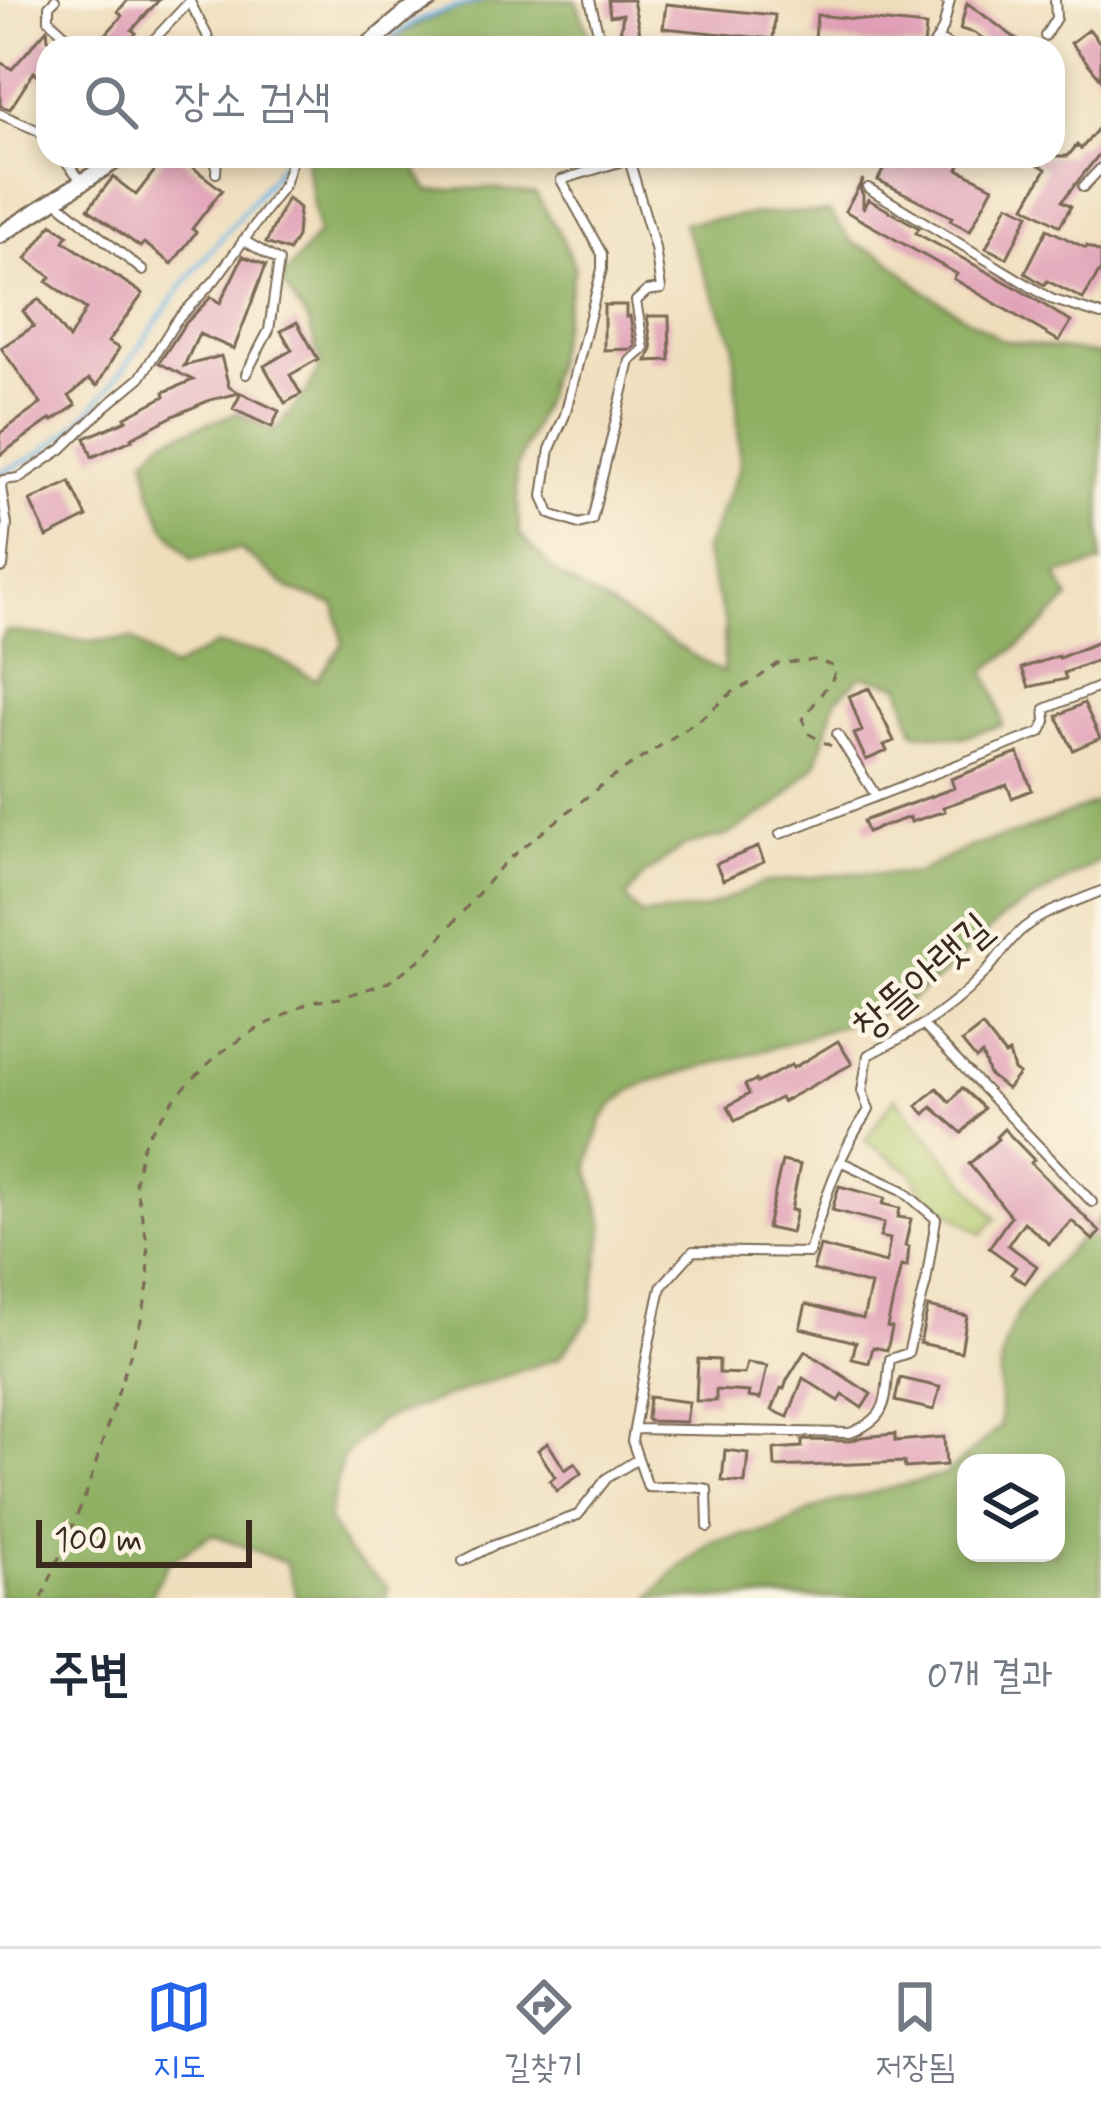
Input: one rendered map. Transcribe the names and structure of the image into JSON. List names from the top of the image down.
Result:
{
  "streets": {
    "lane": ["창뜰아랫길"]
  },
  "scale_bar": "100 m",
  "page": {
    "search": "장소 검색",
    "scale": "100 m",
    "heading": ["주변", "0개 결과"],
    "nav": ["지도", "길찾기", "저장됨"]
  }
}
